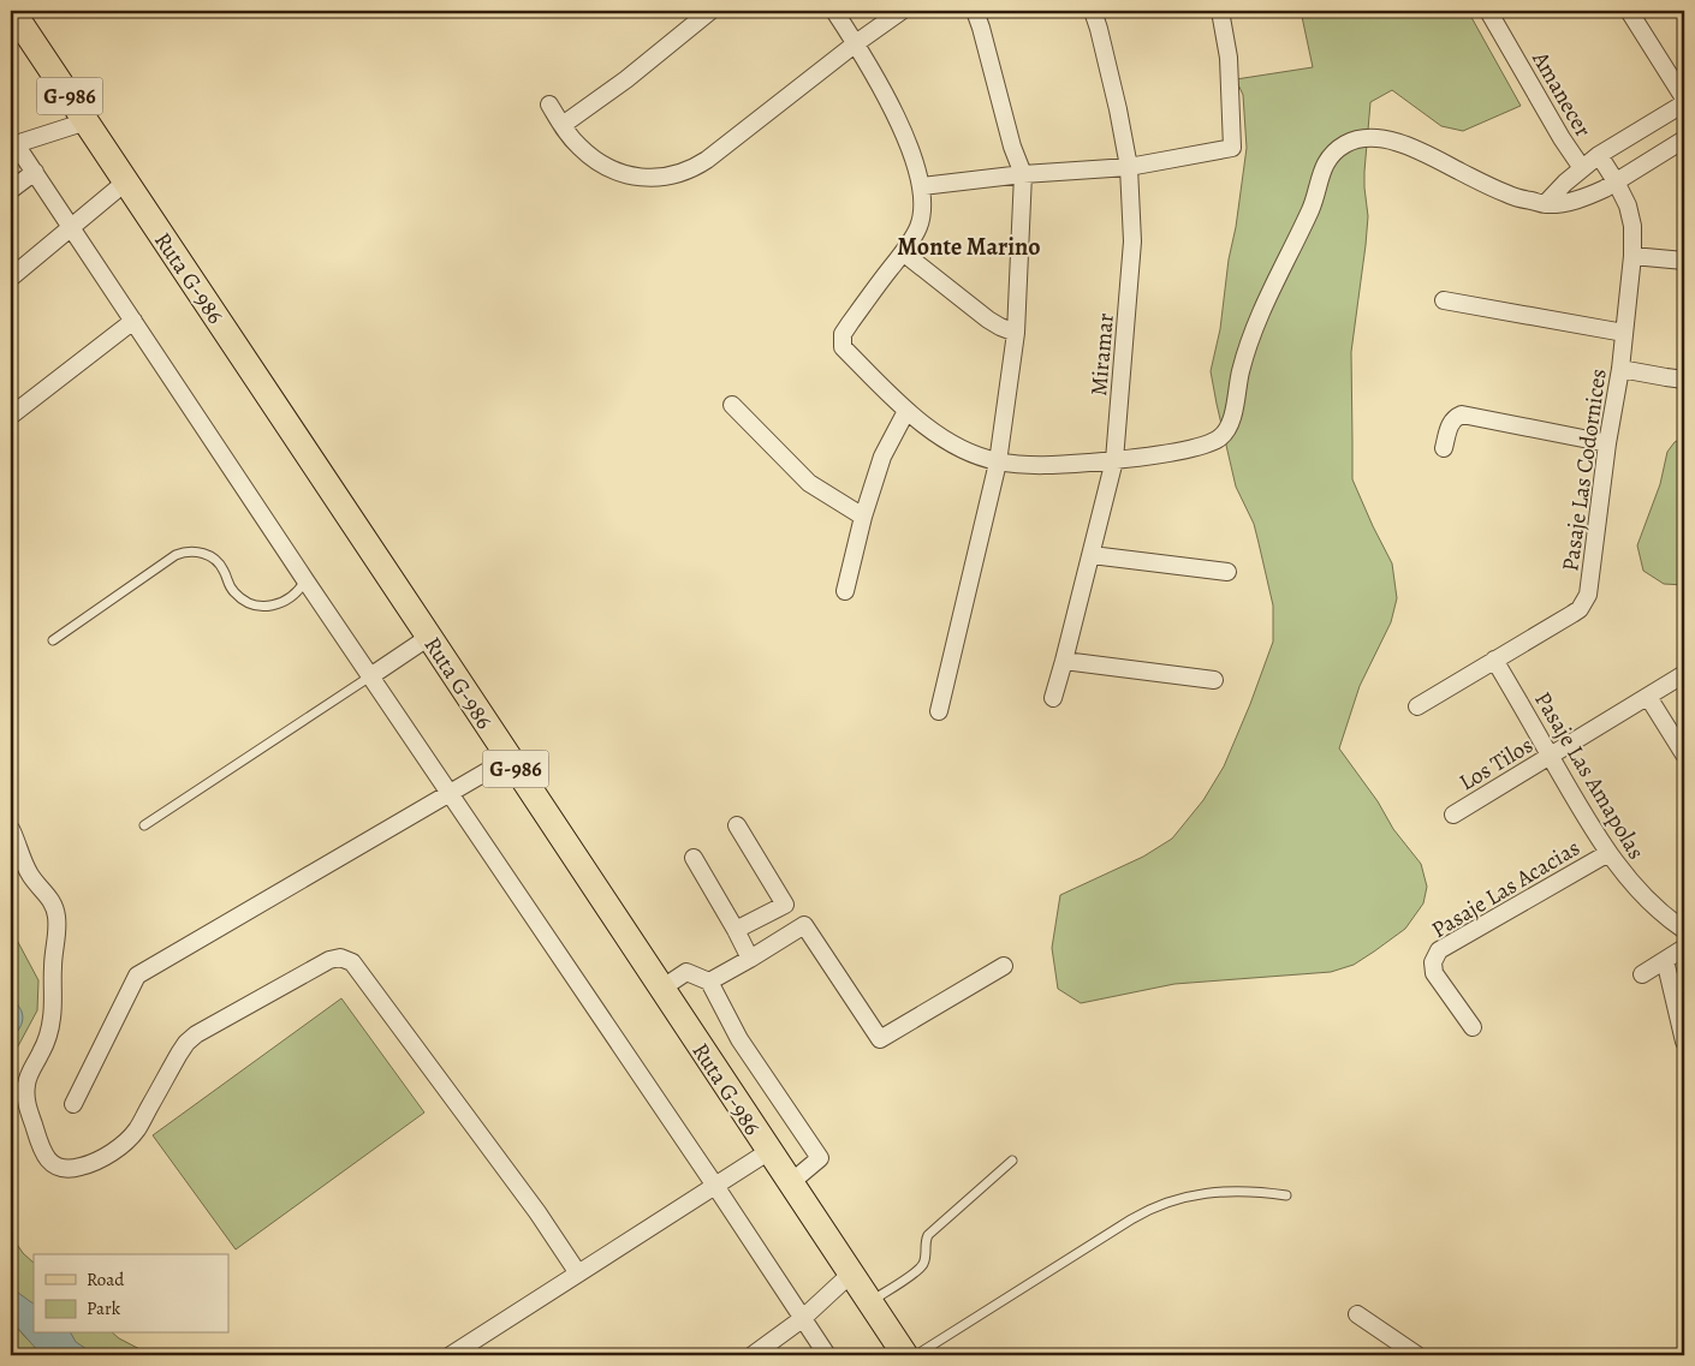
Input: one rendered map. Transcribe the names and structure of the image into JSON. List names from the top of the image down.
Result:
{
  "streets": {
    "main road": ["G-986", "Ruta G-986"],
    "street": [
      "Amanecer",
      "Miramar",
      "Pasaje Las Codornices",
      "Los Tilos",
      "Pasaje Las Amapolas",
      "Pasaje Las Acacias"
    ]
  },
  "crossings": [
    ["Pasaje Las Codornices", "Pasaje Las Amapolas"],
    ["Los Tilos", "Pasaje Las Amapolas"],
    ["Pasaje Las Amapolas", "Pasaje Las Acacias"]
  ],
  "districts": ["Monte Marino"],
  "legend": ["Road", "Park"]
}
